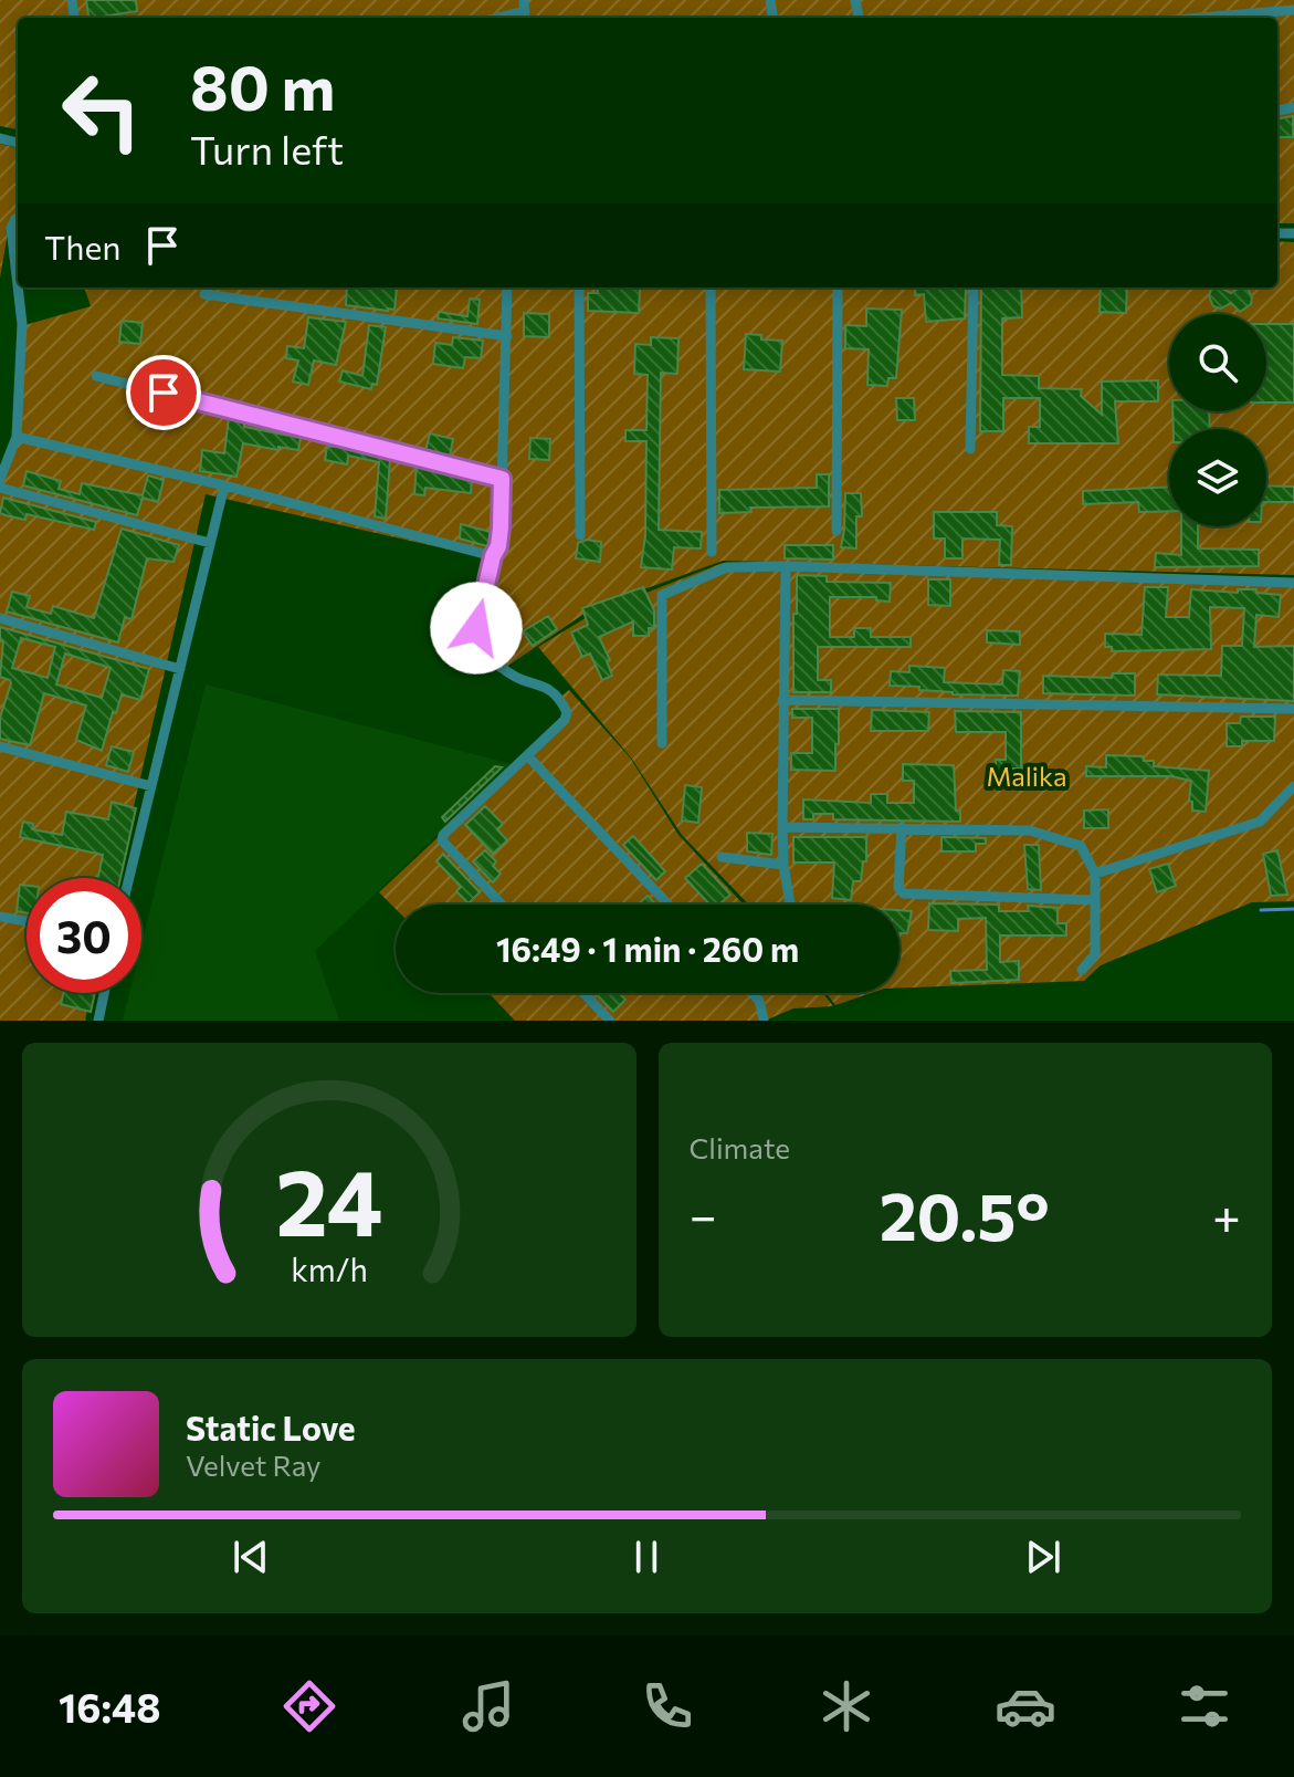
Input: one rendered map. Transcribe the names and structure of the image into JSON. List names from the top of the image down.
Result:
{
  "parks": ["Malika"],
  "page": {
    "turn": ["80 m", "Turn left"],
    "then": "Then",
    "limit": "30",
    "trip": "16:49 · 1 min · 260 m",
    "tile": "Climate",
    "heat": ["−", "20.5°", "+"],
    "song": ["Static Love", "Velvet Ray"],
    "tabs": "16:48",
    "gauge": ["24", "km/h"]
  }
}
